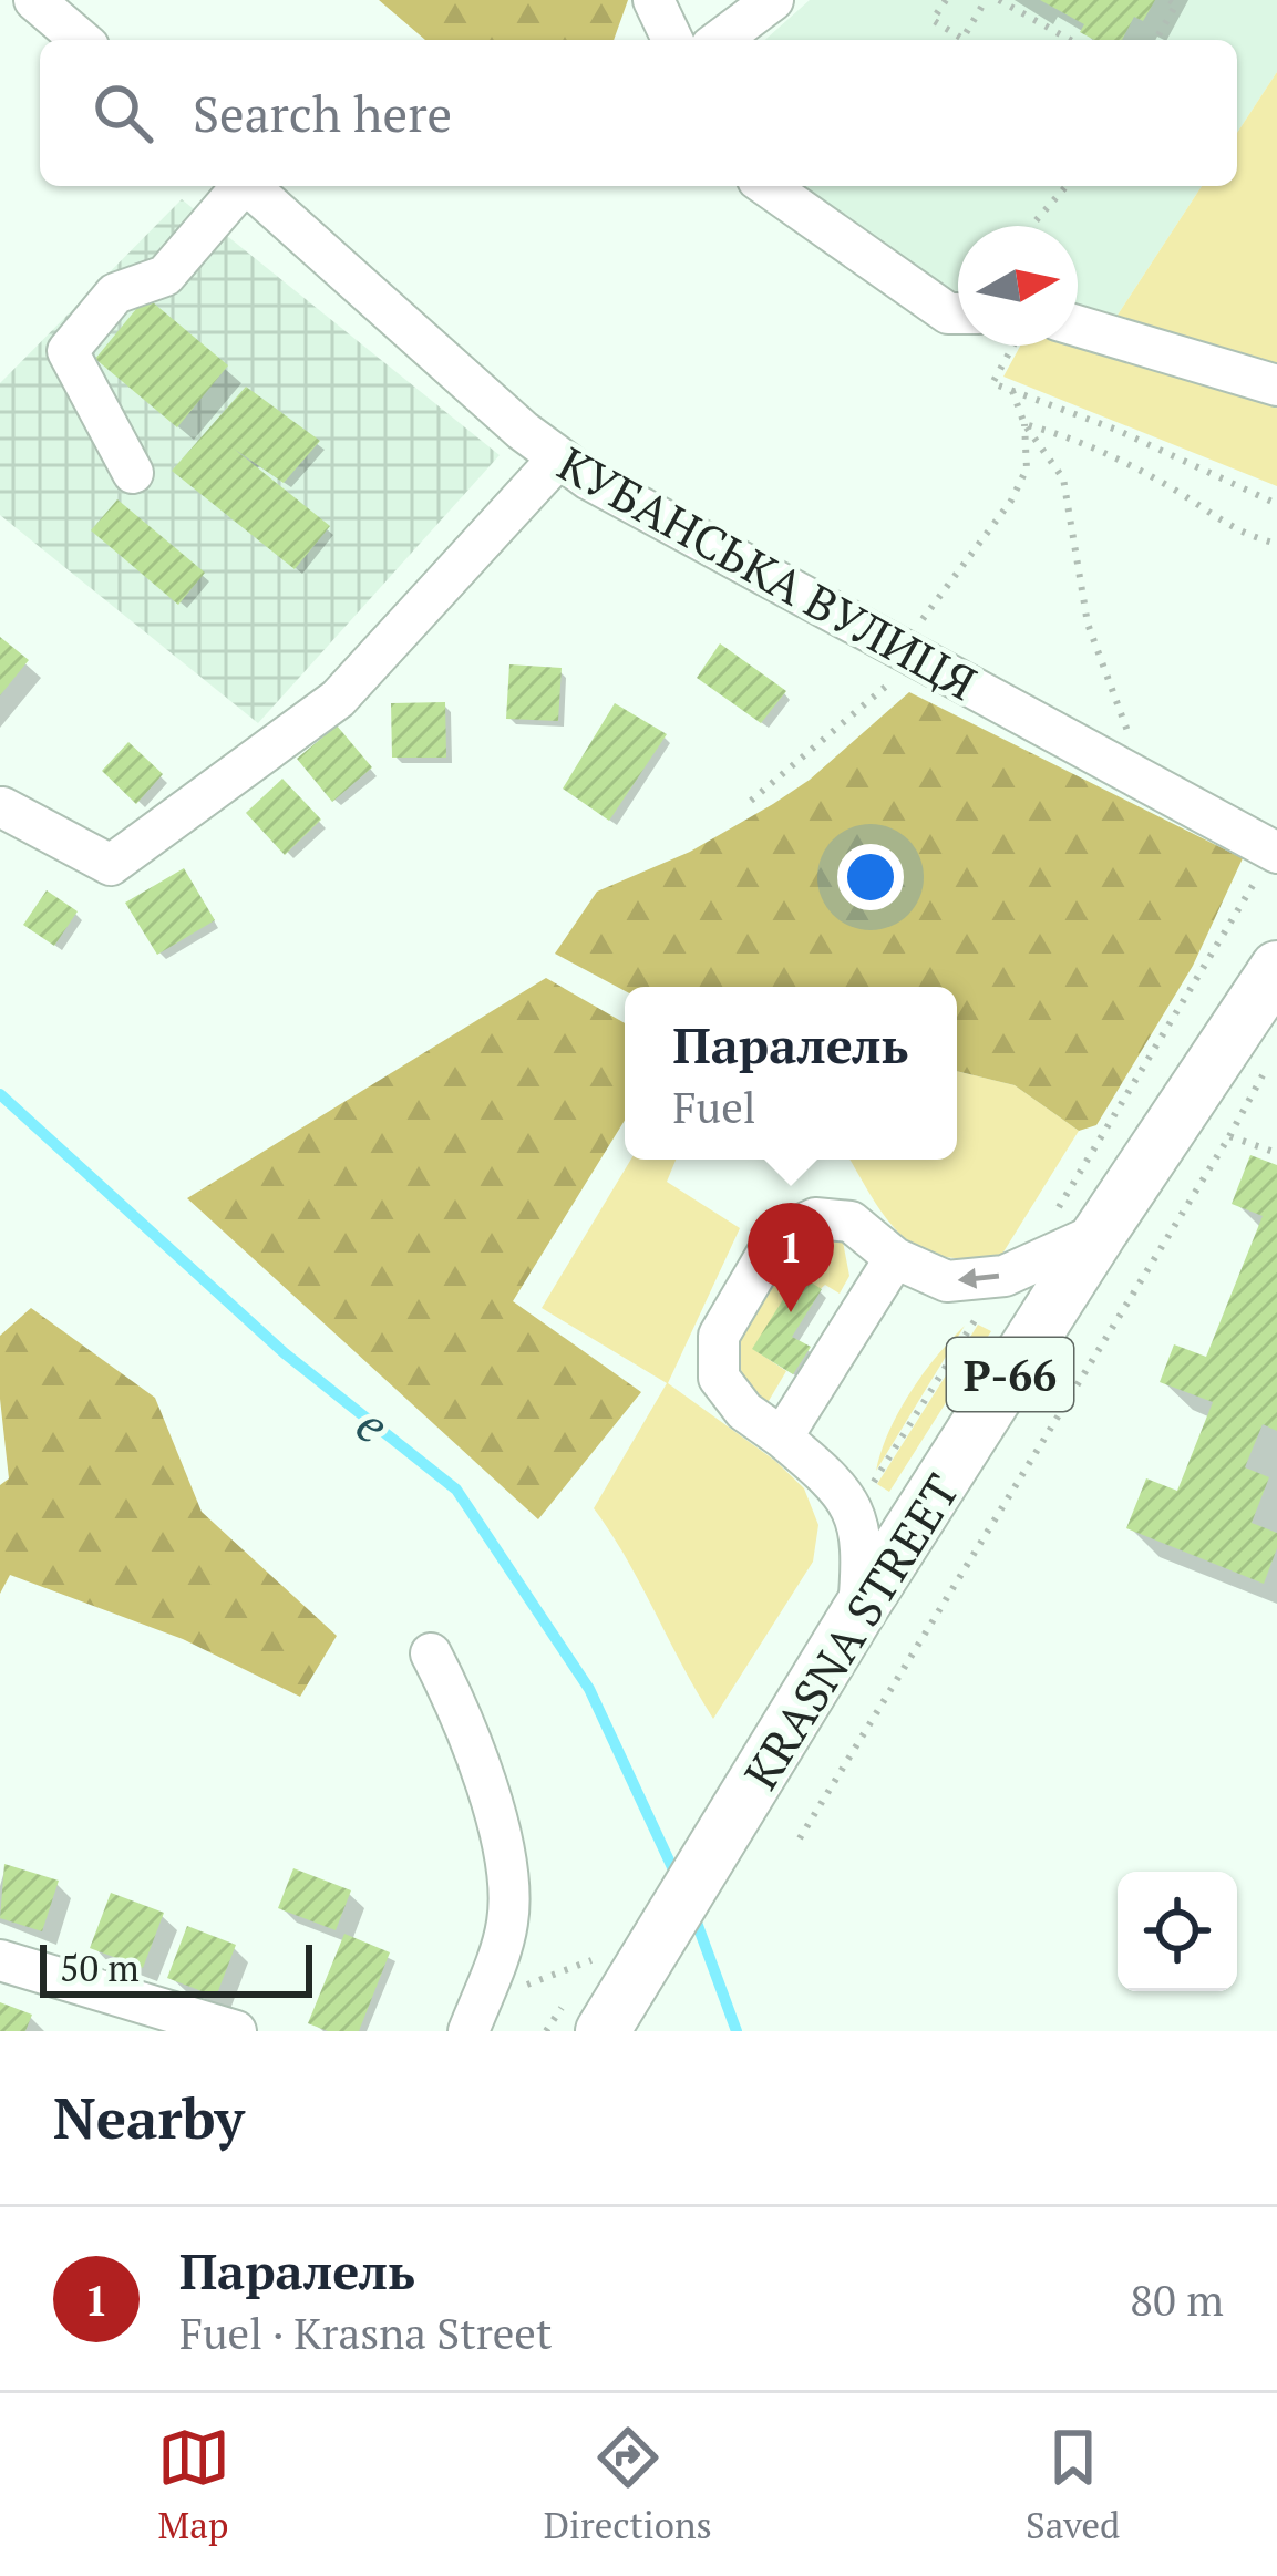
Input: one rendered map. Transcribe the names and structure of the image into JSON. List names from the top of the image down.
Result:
{
  "streets": {
    "main road": ["Р-66", "KRASNA STREET"],
    "street": ["КУБАНСЬКА ВУЛИЦЯ"]
  },
  "water": ["e"],
  "scale_bar": "50 m",
  "north": "right",
  "page": {
    "search": "Search here",
    "popup": ["Паралель", "Fuel"],
    "pins": "1",
    "scale": "50 m",
    "heading": "Nearby",
    "list": [
      {
        "mark": "1",
        "name": "Паралель",
        "note": "Fuel · Krasna Street",
        "value": "80 m"
      }
    ],
    "nav": ["Map", "Directions", "Saved"]
  }
}
